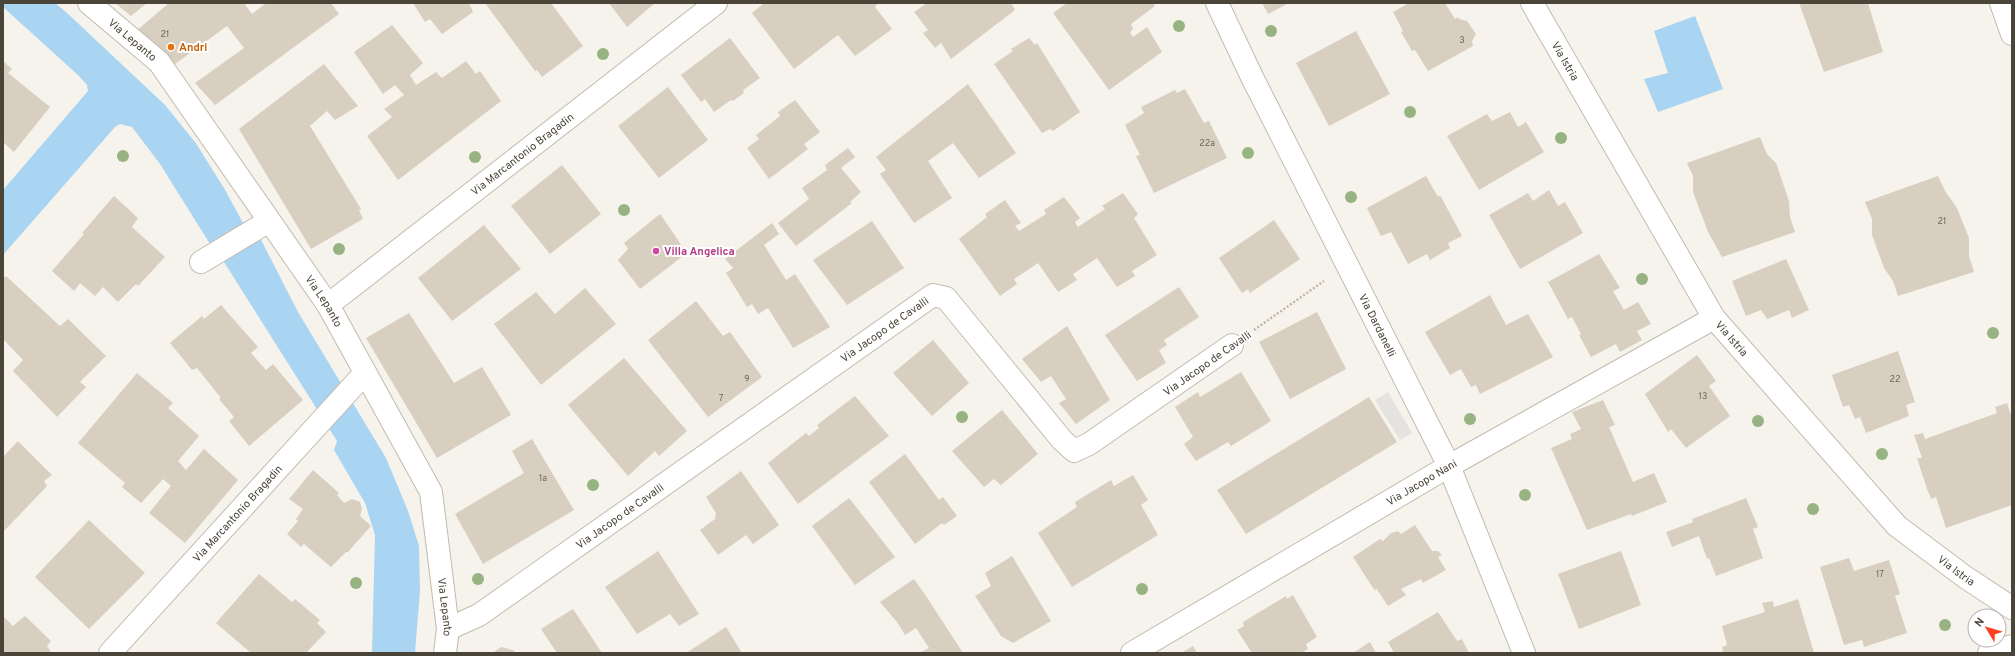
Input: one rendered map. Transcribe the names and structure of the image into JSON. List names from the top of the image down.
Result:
{
  "streets": {
    "street": [
      "Via Lepanto",
      "Via Istria",
      "Via Marcantonio Bragadin",
      "Via Dardanelli",
      "Via Jacopo de Cavalli",
      "Via Jacopo Nani"
    ]
  },
  "crossings": [
    ["Via Lepanto", "Via Marcantonio Bragadin"],
    ["Via Lepanto", "Via Jacopo de Cavalli"],
    ["Via Istria", "Via Jacopo Nani"],
    ["Via Dardanelli", "Via Jacopo de Cavalli"],
    ["Via Dardanelli", "Via Jacopo Nani"]
  ],
  "places": ["Andri", "Villa Angelica"],
  "house_numbers": [
    "21",
    "3",
    "22a",
    "21",
    "9",
    "22",
    "13",
    "7",
    "1a",
    "17"
  ],
  "north": "top left"
}
